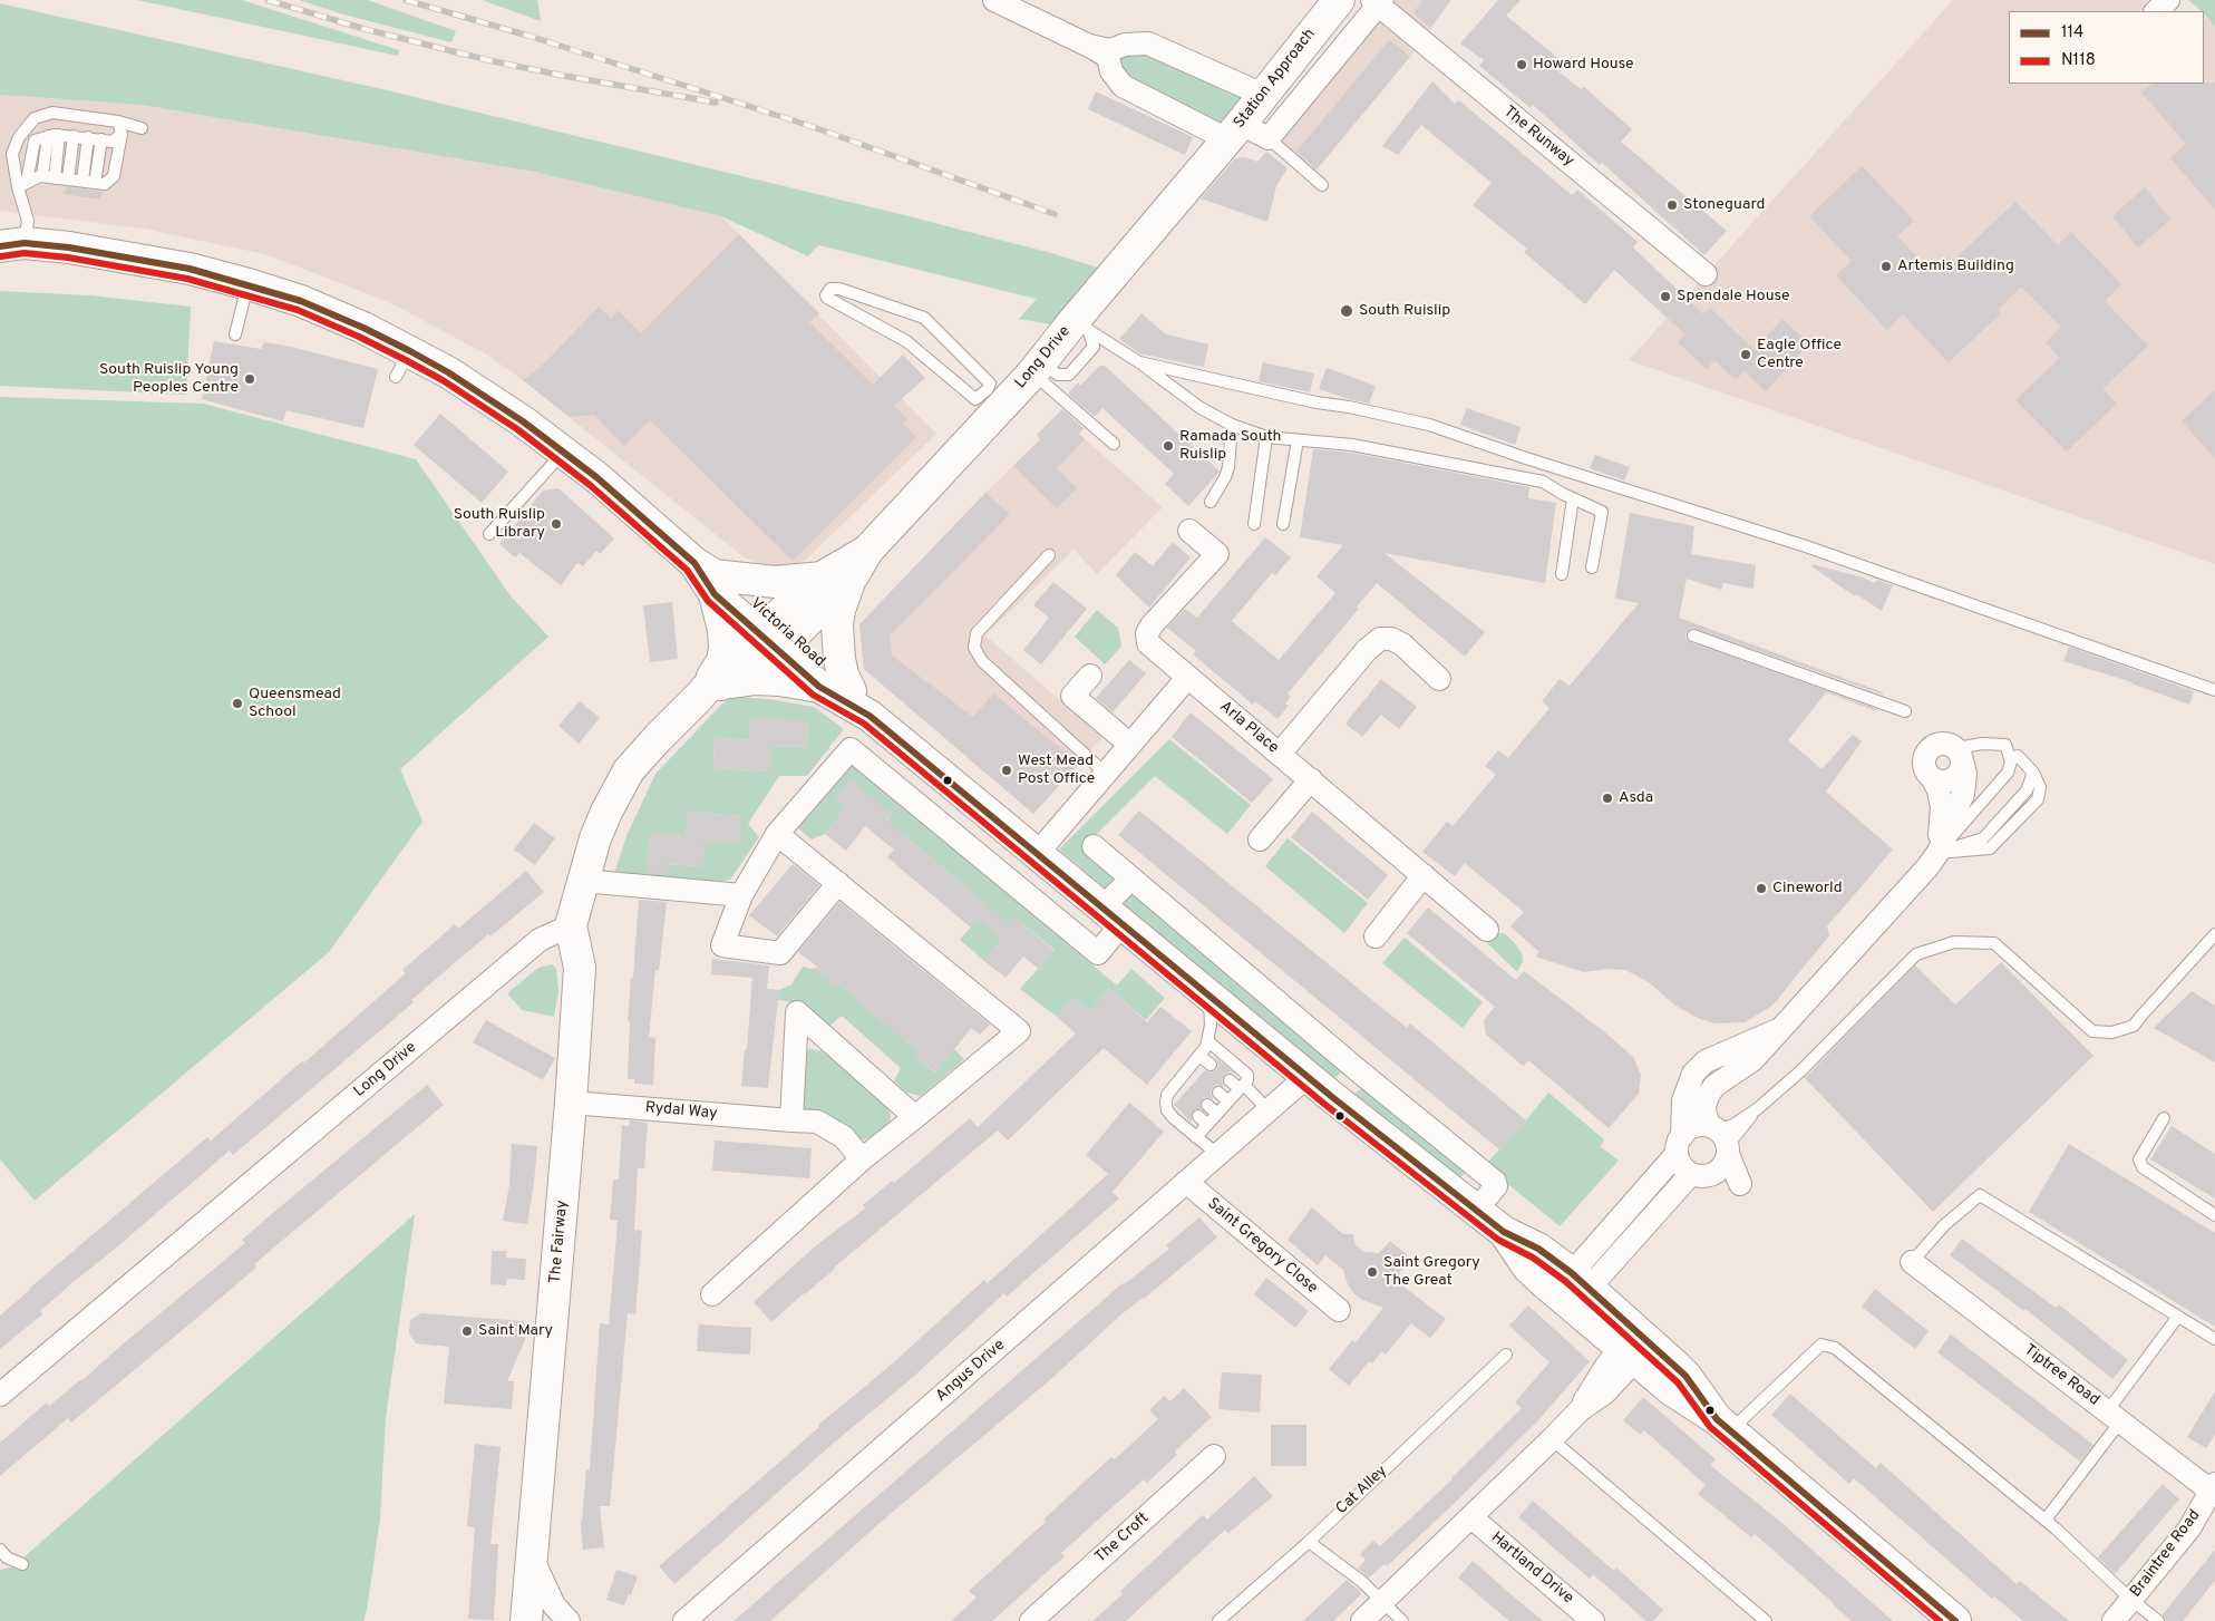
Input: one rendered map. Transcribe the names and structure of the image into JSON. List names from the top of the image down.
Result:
{
  "streets": {
    "street": [
      "Station Approach",
      "The Runway",
      "Long Drive",
      "Victoria Road",
      "Arla Place",
      "Rydal Way",
      "The Fairway",
      "Saint Gregory Close",
      "Angus Drive",
      "Tiptree Road",
      "The Croft",
      "Braintree Road",
      "Hartland Drive"
    ],
    "lane": ["Cat Alley"]
  },
  "crossings": [
    ["Station Approach", "Long Drive"],
    ["Long Drive", "Victoria Road"],
    ["Long Drive", "The Fairway"],
    ["Victoria Road", "Angus Drive"],
    ["Rydal Way", "The Fairway"],
    ["Saint Gregory Close", "Angus Drive"],
    ["Tiptree Road", "Braintree Road"]
  ],
  "places": [
    "Howard House",
    "Stoneguard",
    "Artemis Building",
    "Spendale House",
    "South Ruislip",
    "Eagle Office Centre",
    "South Ruislip Young Peoples Centre",
    "Ramada South Ruislip",
    "South Ruislip Library",
    "Queensmead School",
    "West Mead Post Office",
    "Asda",
    "Cineworld",
    "Saint Gregory The Great",
    "Saint Mary"
  ],
  "lines": ["transit line 114", "transit line N118"],
  "legend": ["114", "N118"]
}
